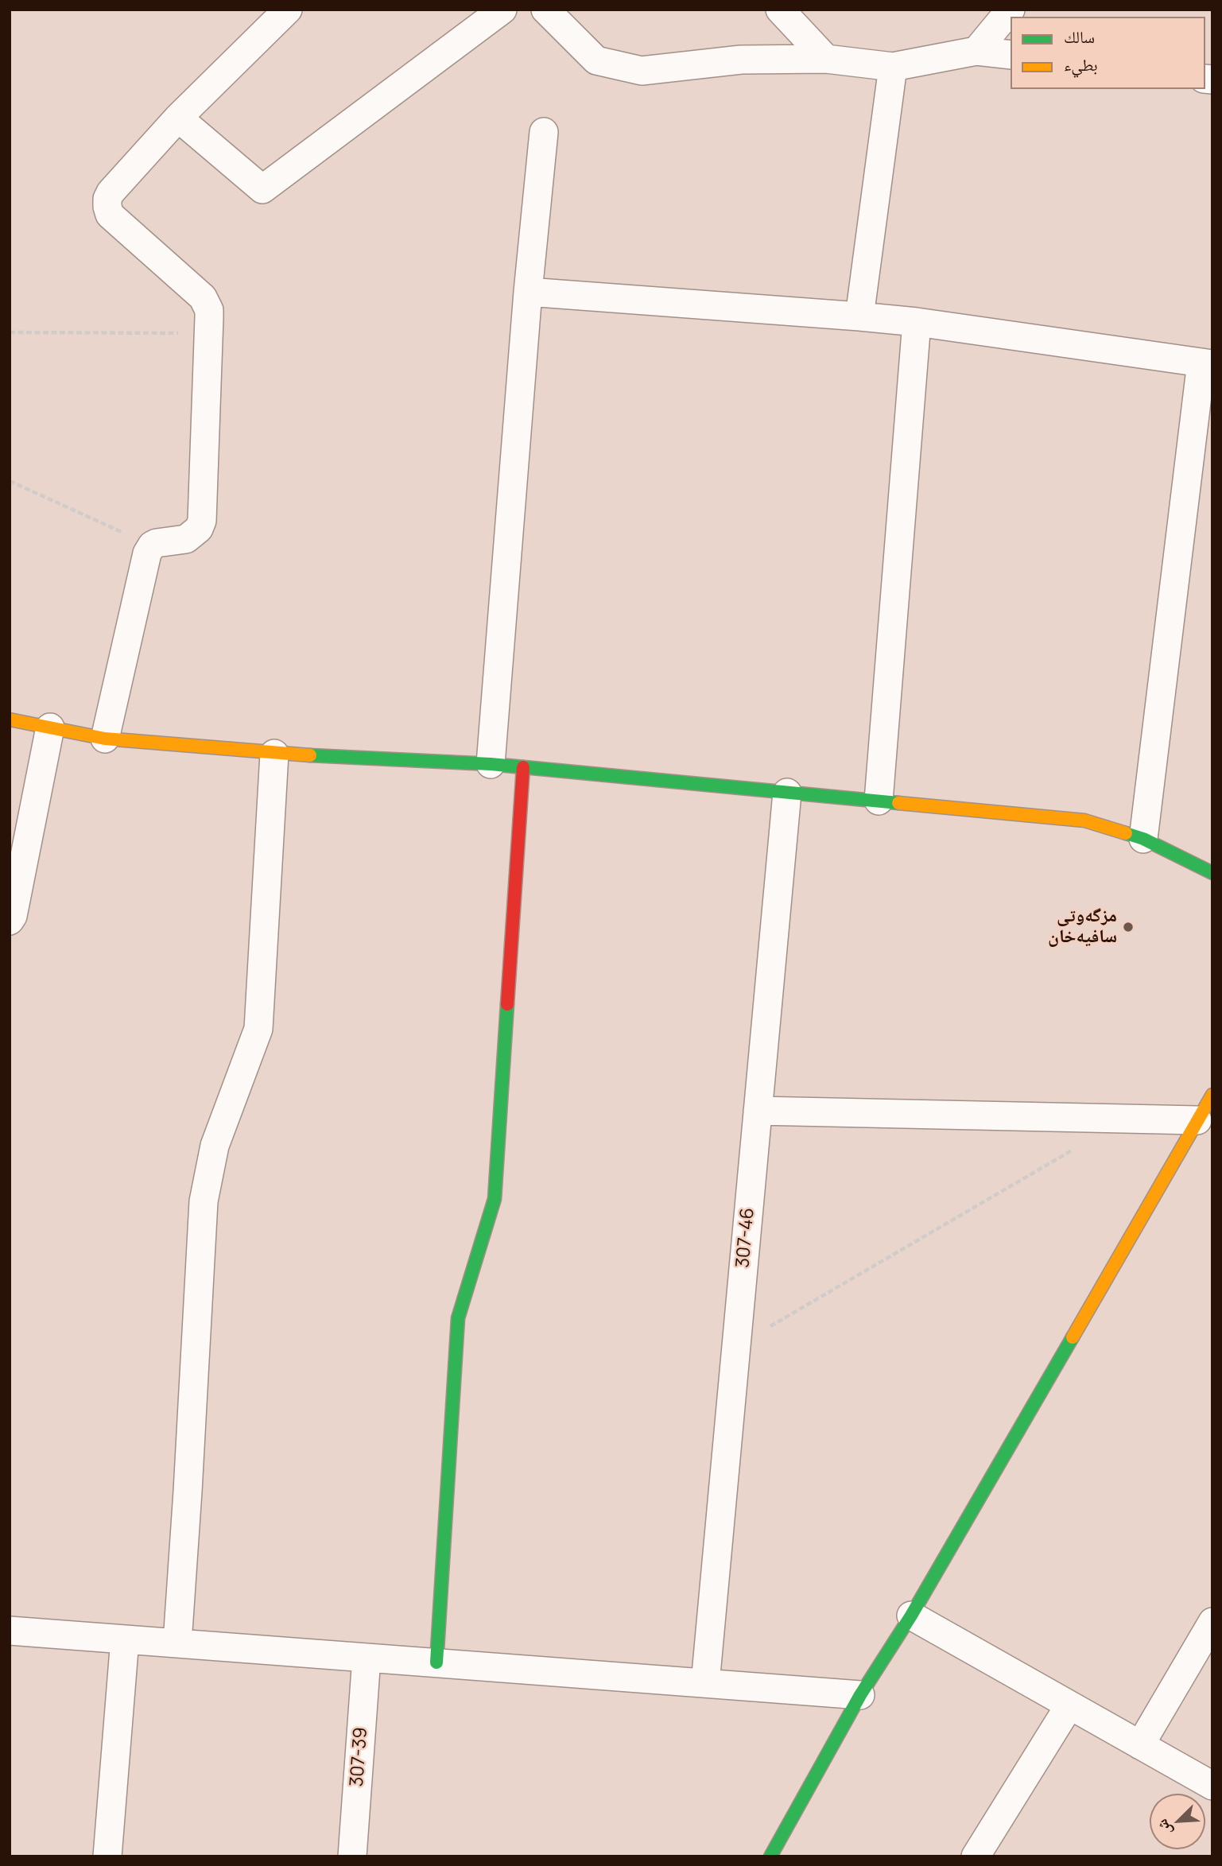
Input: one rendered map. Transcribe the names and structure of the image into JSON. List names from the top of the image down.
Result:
{
  "streets": {
    "street": ["307-46", "307-39"]
  },
  "places": ["مزگه‌وتی سافیه‌خان"],
  "legend": ["سالك", "بطيء"],
  "north": "bottom left"
}
